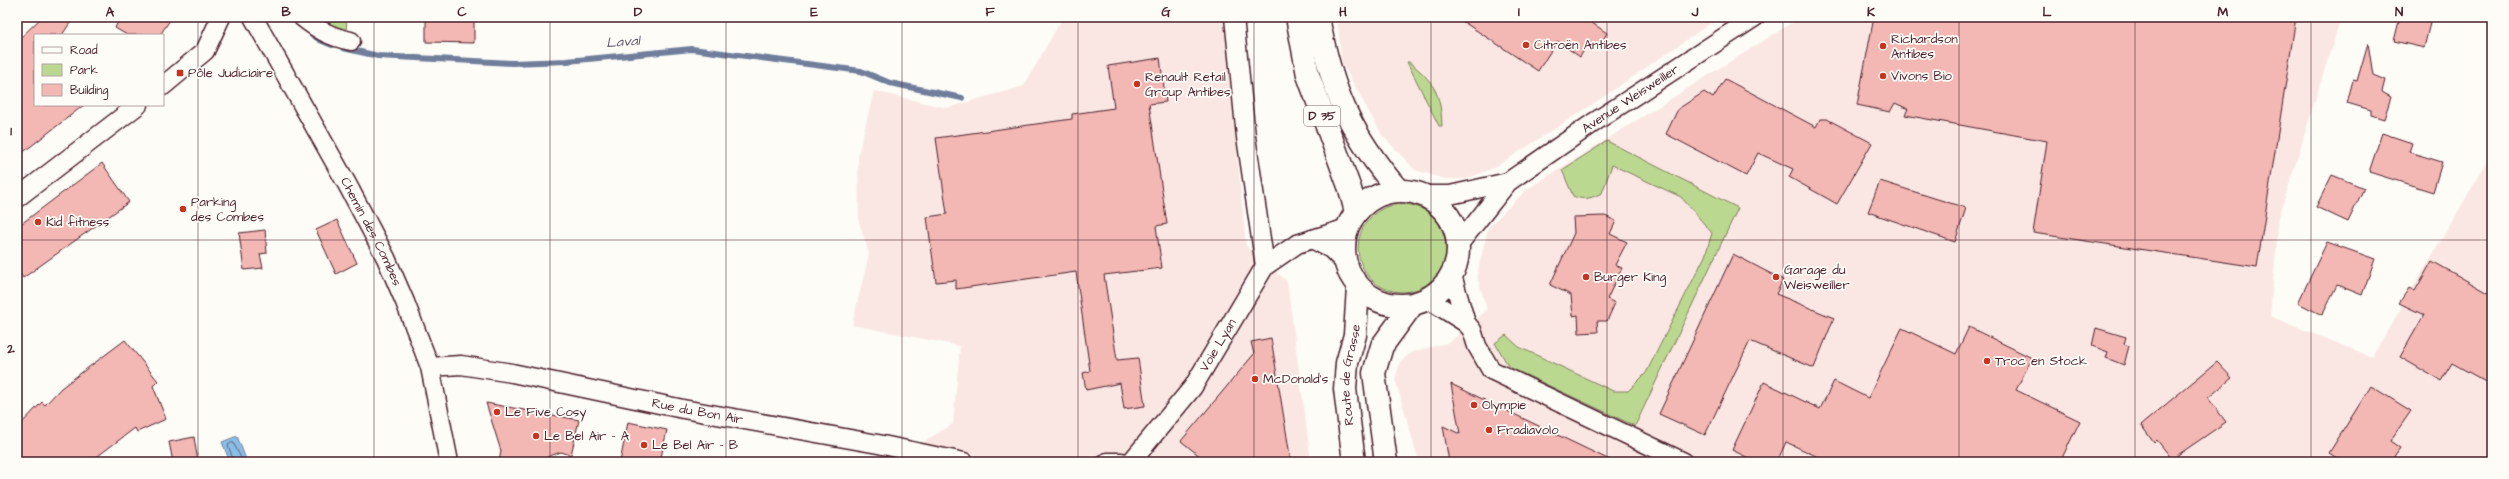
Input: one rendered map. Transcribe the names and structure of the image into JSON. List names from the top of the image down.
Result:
{
  "streets": {
    "main road": ["D 35", "Route de Grasse"],
    "street": [
      "Avenue Weisweiller",
      "Chemin des Combes",
      "Voie Lyan",
      "Rue du Bon Air"
    ]
  },
  "crossings": [
    ["Avenue Weisweiller", "D 35"],
    ["Avenue Weisweiller", "Voie Lyan"],
    ["Avenue Weisweiller", "Route de Grasse"],
    ["D 35", "Voie Lyan"],
    ["D 35", "Route de Grasse"],
    ["Chemin des Combes", "Rue du Bon Air"],
    ["Voie Lyan", "Route de Grasse"]
  ],
  "water": ["Laval"],
  "places": {
    "other": [
      "Citroën Antibes",
      "Richardson Antibes",
      "Vivons Bio",
      "Renault Retail Group Antibes",
      "Parking des Combes",
      "Kid fitness",
      "Burger King",
      "Garage du Weisweiller",
      "Troc en Stock",
      "McDonald's",
      "Olympie",
      "Le Five Cosy",
      "Fradiavolo",
      "Le Bel Air - A",
      "Le Bel Air - B"
    ],
    "transit": ["Pôle Judiciaire"]
  },
  "legend": ["Road", "Park", "Building"],
  "grid": {
    "columns": [
      "A",
      "B",
      "C",
      "D",
      "E",
      "F",
      "G",
      "H",
      "I",
      "J",
      "K",
      "L",
      "M",
      "N"
    ],
    "rows": ["1", "2"]
  }
}
